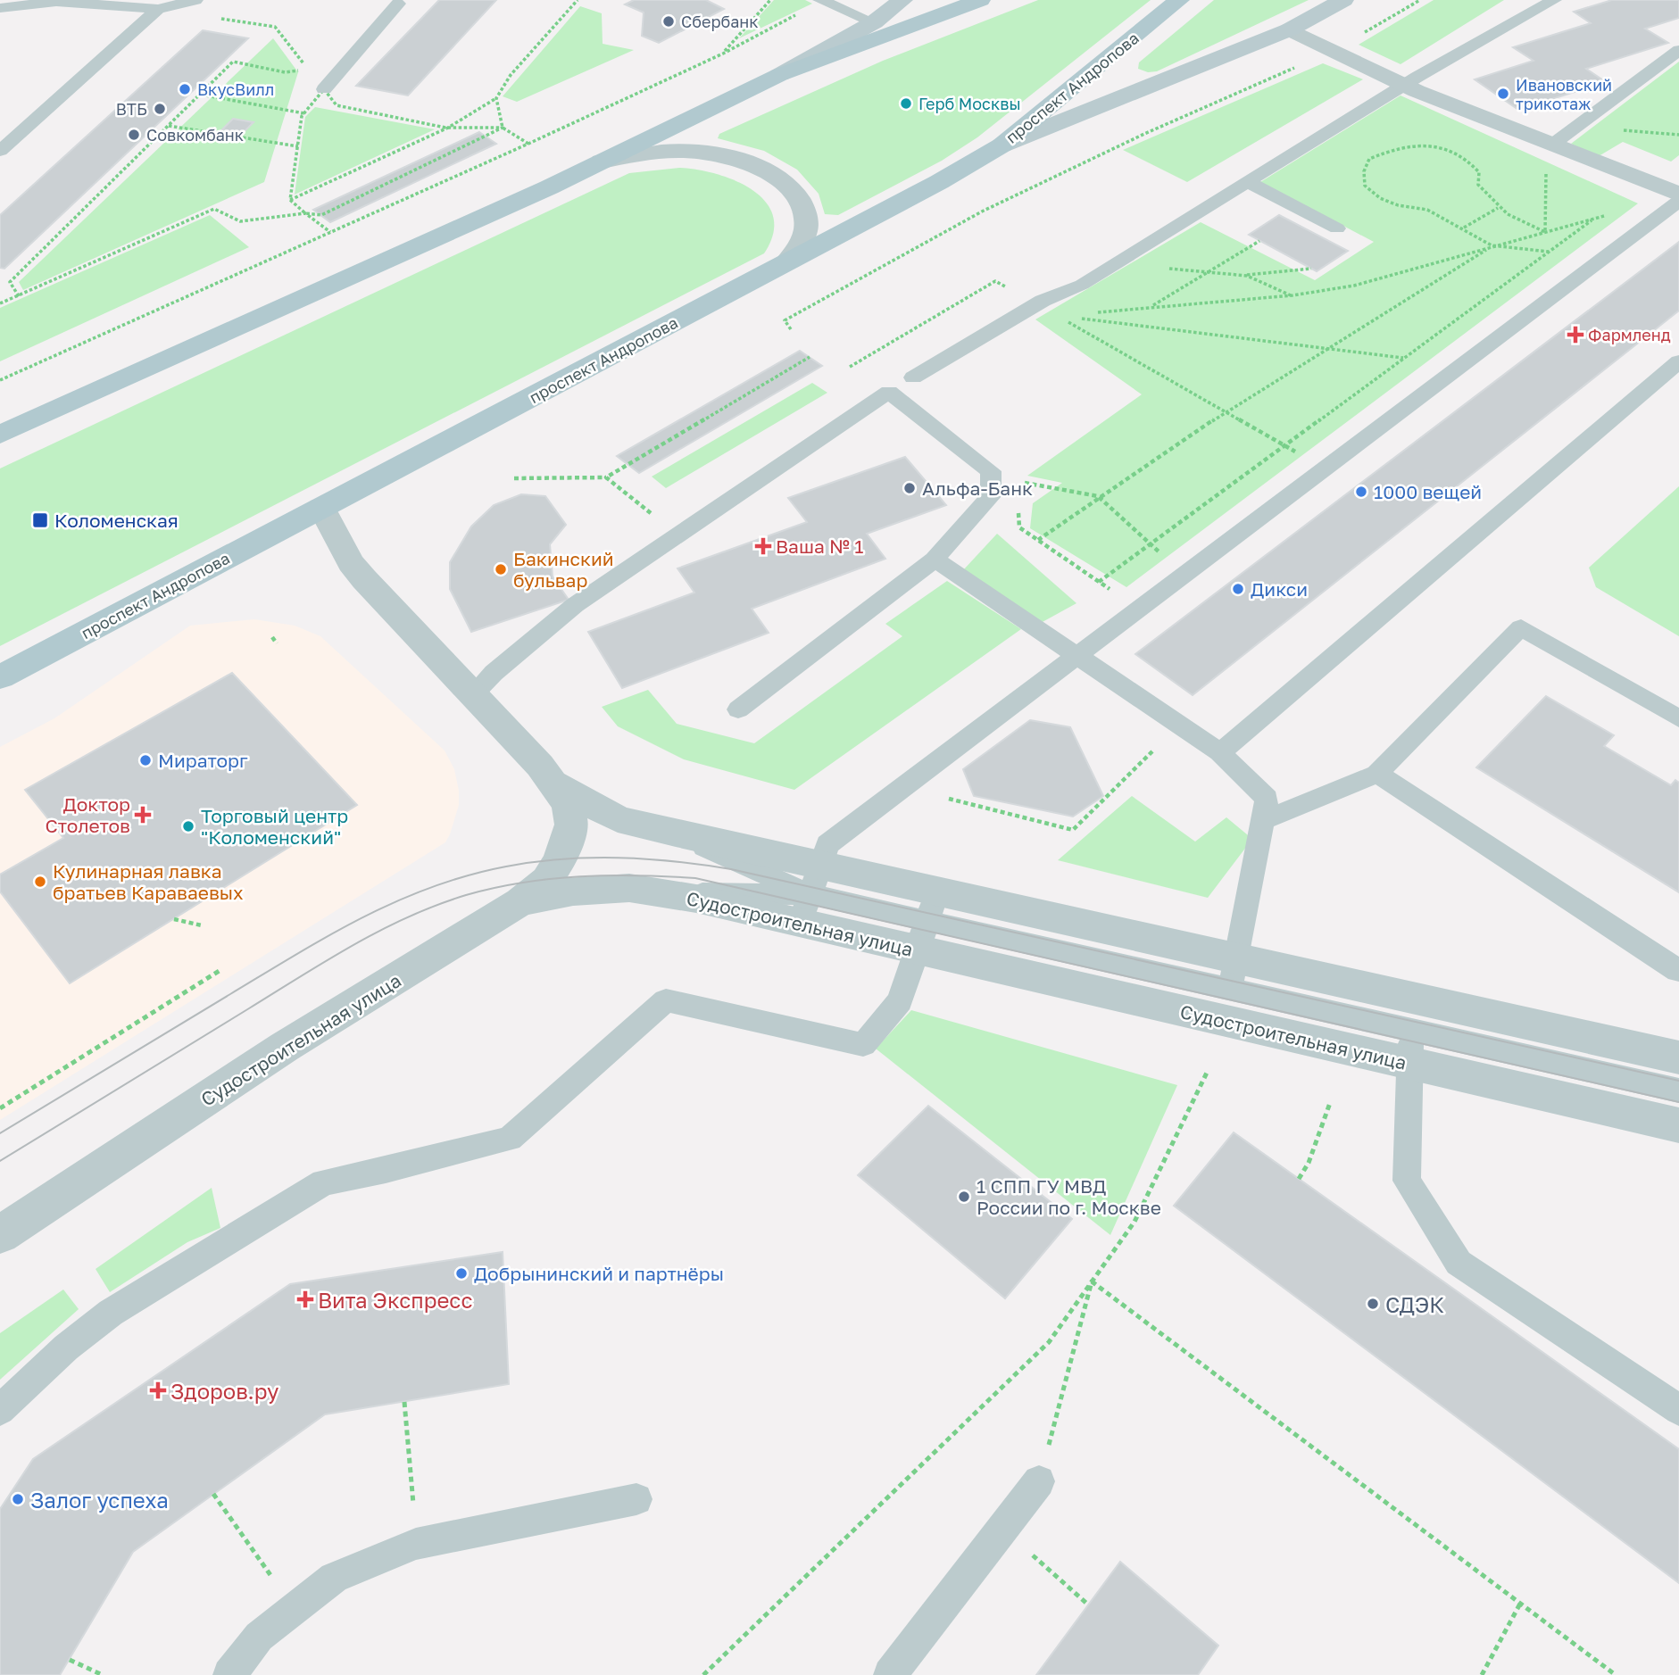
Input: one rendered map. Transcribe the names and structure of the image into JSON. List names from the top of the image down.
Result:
{
  "streets": {
    "main road": ["проспект Андропова"],
    "street": ["Судостроительная улица"]
  },
  "places": {
    "other": [
      "Сбербанк",
      "ВкусВилл",
      "Ивановский трикотаж",
      "Герб Москвы",
      "ВТБ",
      "Совкомбанк",
      "Альфа-Банк",
      "1000 вещей",
      "Бакинский бульвар",
      "Дикси",
      "Мираторг",
      "Торговый центр \"Коломенский\"",
      "Кулинарная лавка братьев Караваевых",
      "1 СПП ГУ МВД России по г. Москве",
      "Добрынинский и партнёры",
      "СДЭК",
      "Залог успеха"
    ],
    "health": [
      "Фармленд",
      "Ваша № 1",
      "Доктор Столетов",
      "Вита Экспресс",
      "Здоров.ру"
    ],
    "transit": ["Коломенская"]
  }
}
